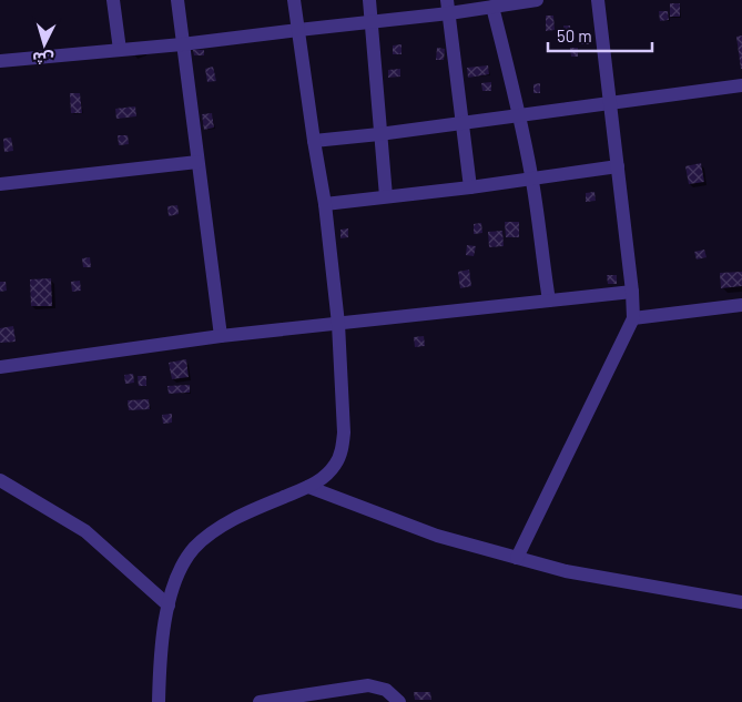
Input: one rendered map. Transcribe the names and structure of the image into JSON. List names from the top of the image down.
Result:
{
  "scale_bar": "50 m",
  "north": "bottom"
}
